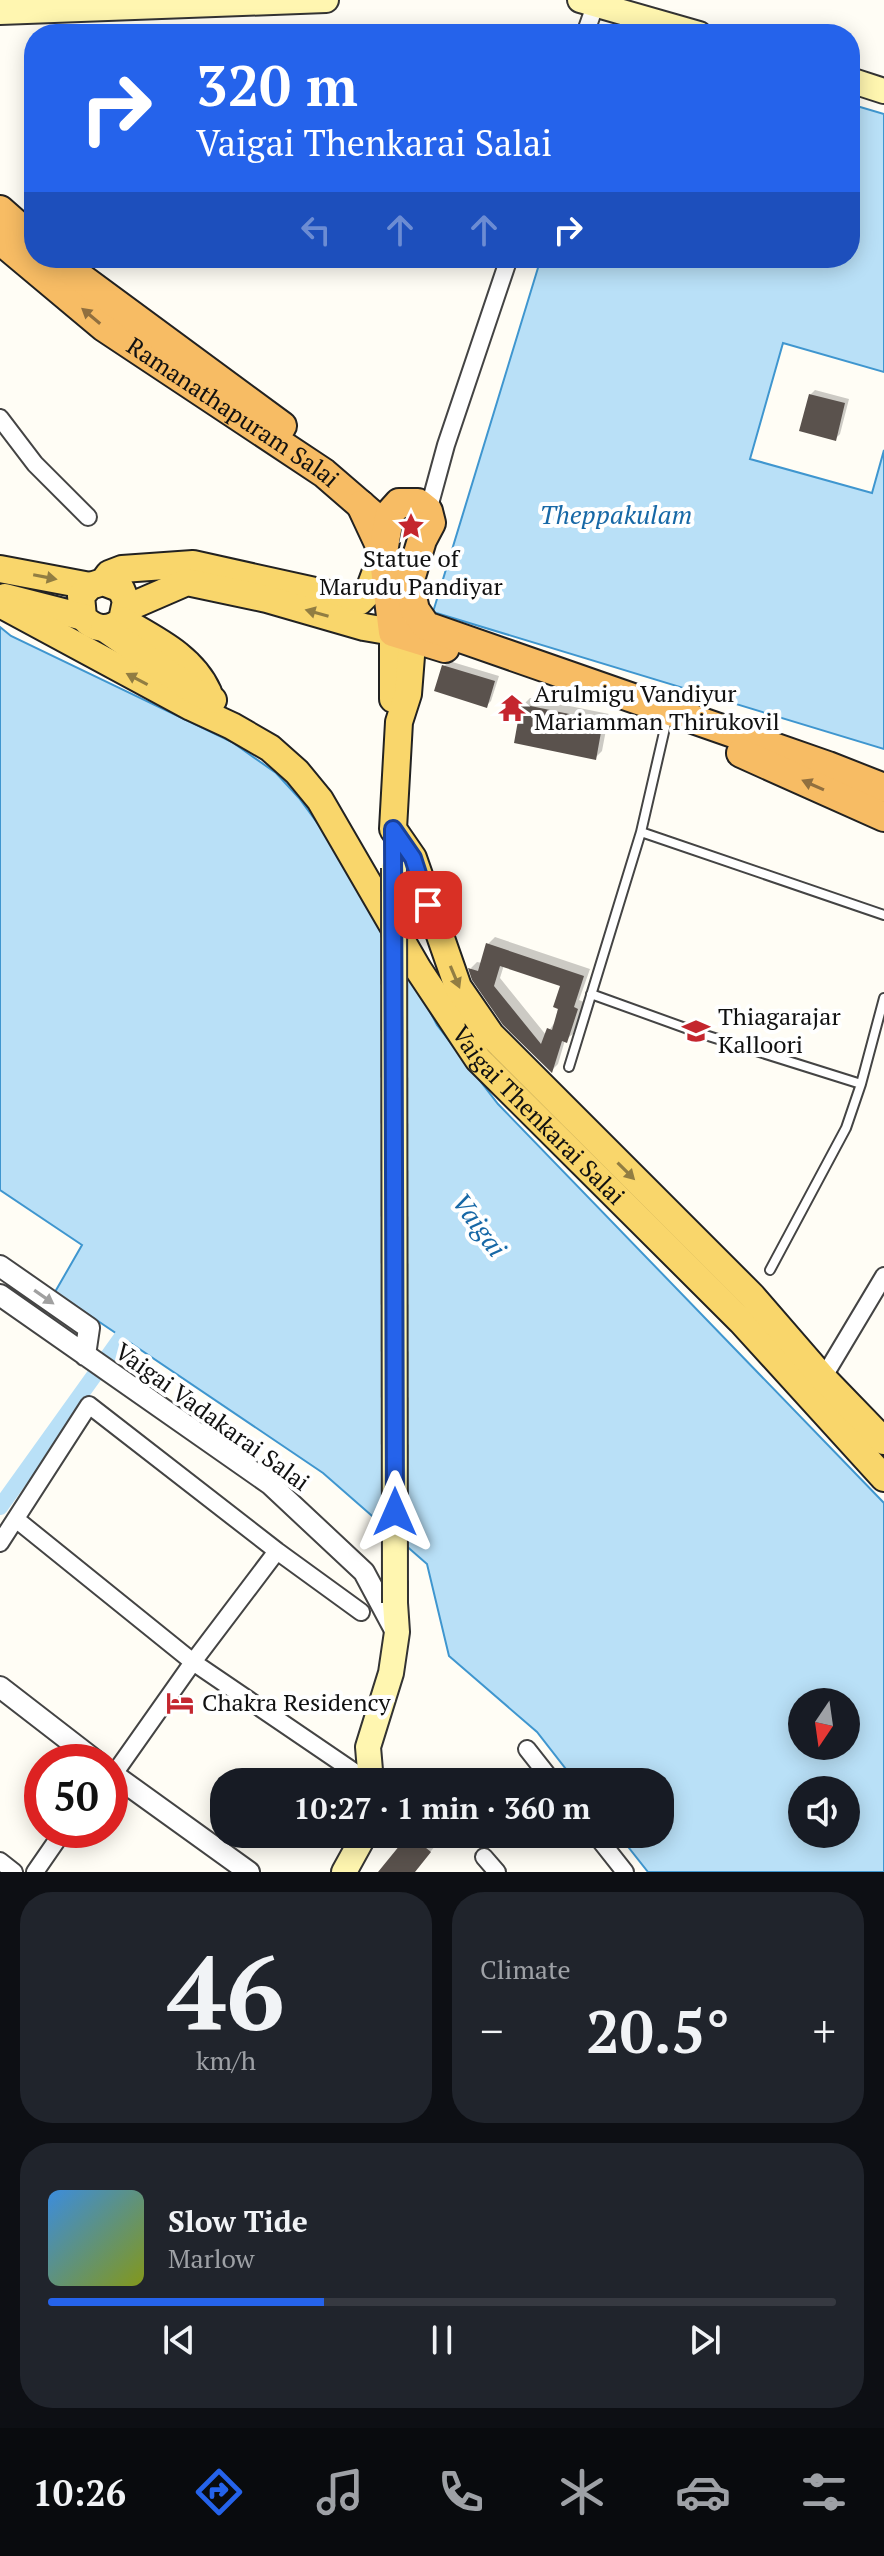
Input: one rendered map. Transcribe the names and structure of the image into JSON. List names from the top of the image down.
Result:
{
  "streets": {
    "highway": ["Ramanathapuram Salai"],
    "main road": ["Vaigai Thenkarai Salai"],
    "street": ["Vaigai Vadakarai Salai"]
  },
  "water": ["Theppakulam", "Vaigai"],
  "places": {
    "place": ["Statue of Marudu Pandiyar"],
    "temple": ["Arulmigu Vandiyur Mariamman Thirukovil"],
    "school or university": ["Thiagarajar Kalloori"],
    "hotel": ["Chakra Residency"]
  },
  "north": "bottom",
  "page": {
    "turn": ["320 m", "Vaigai Thenkarai Salai"],
    "limit": "50",
    "trip": "10:27 · 1 min · 360 m",
    "tile": [
      ["46", "km/h"],
      "Climate"
    ],
    "heat": ["−", "20.5°", "+"],
    "song": ["Slow Tide", "Marlow"],
    "tabs": "10:26"
  }
}
